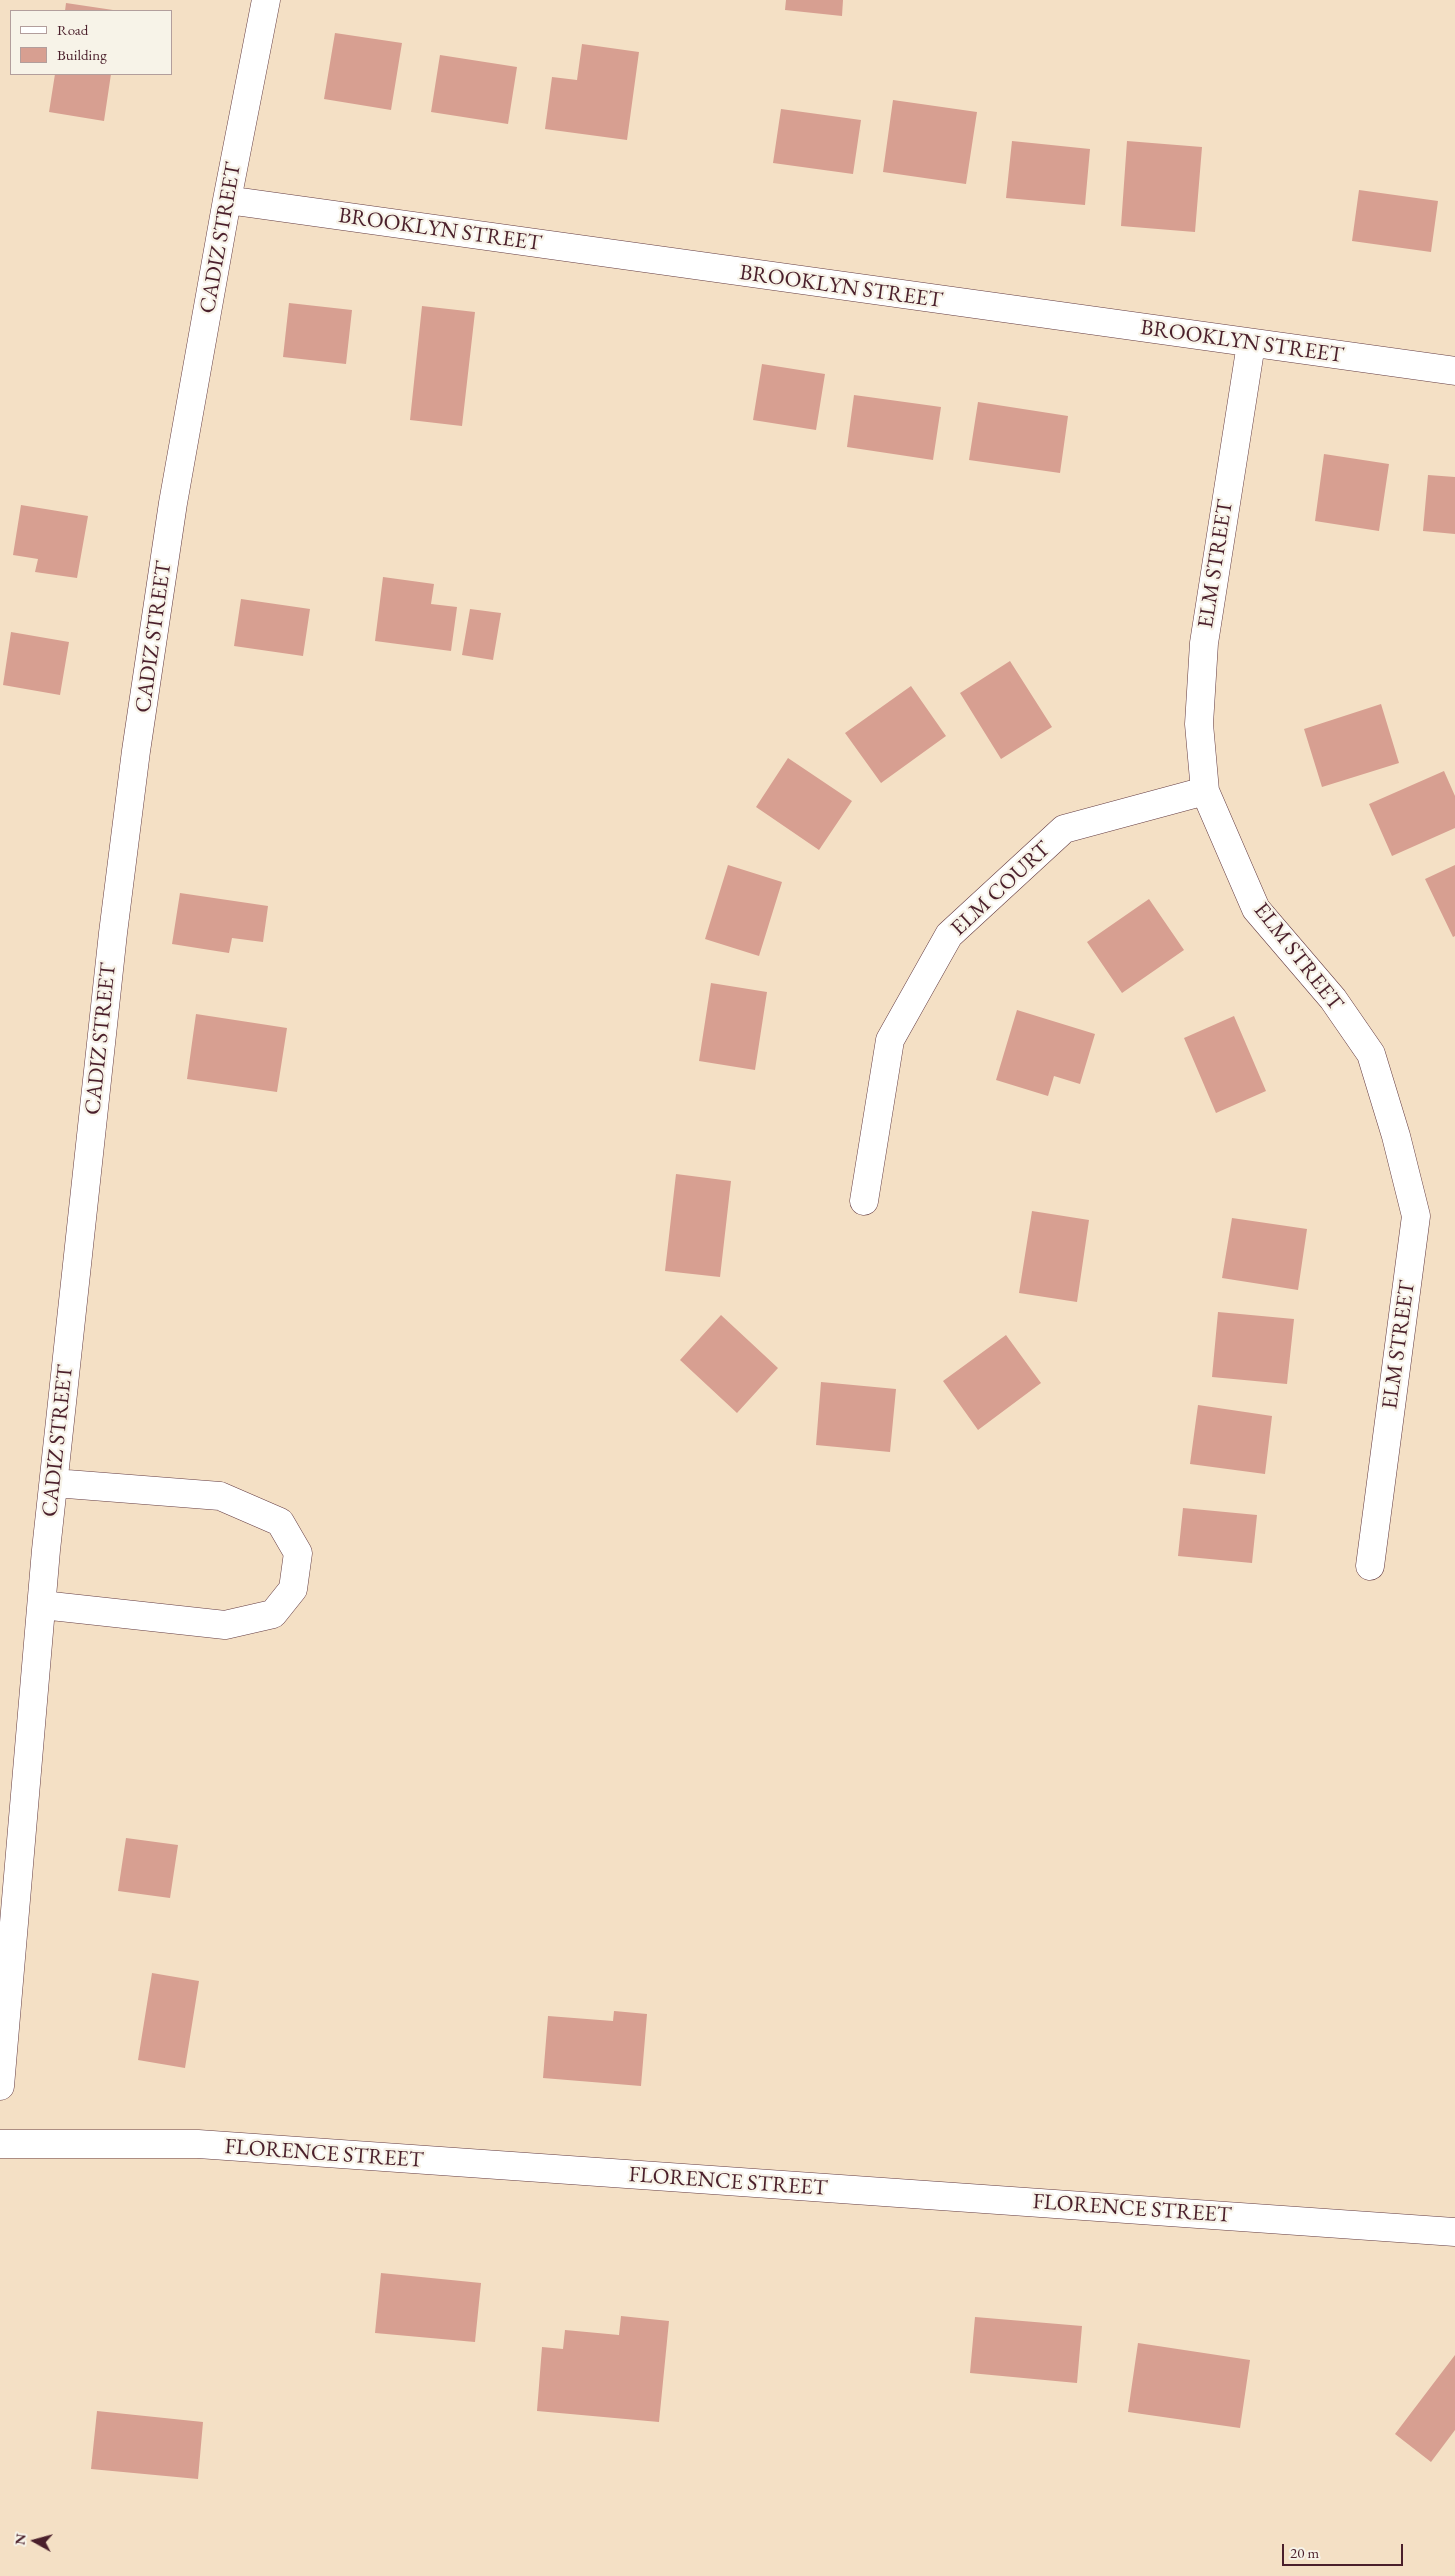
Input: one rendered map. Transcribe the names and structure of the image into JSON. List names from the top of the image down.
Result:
{
  "streets": {
    "street": [
      "BROOKLYN STREET",
      "CADIZ STREET",
      "ELM STREET",
      "ELM COURT",
      "FLORENCE STREET"
    ]
  },
  "crossings": [
    ["BROOKLYN STREET", "CADIZ STREET"],
    ["BROOKLYN STREET", "ELM STREET"],
    ["ELM STREET", "ELM COURT"]
  ],
  "legend": ["Road", "Building"],
  "scale_bar": "20 m",
  "north": "left"
}
